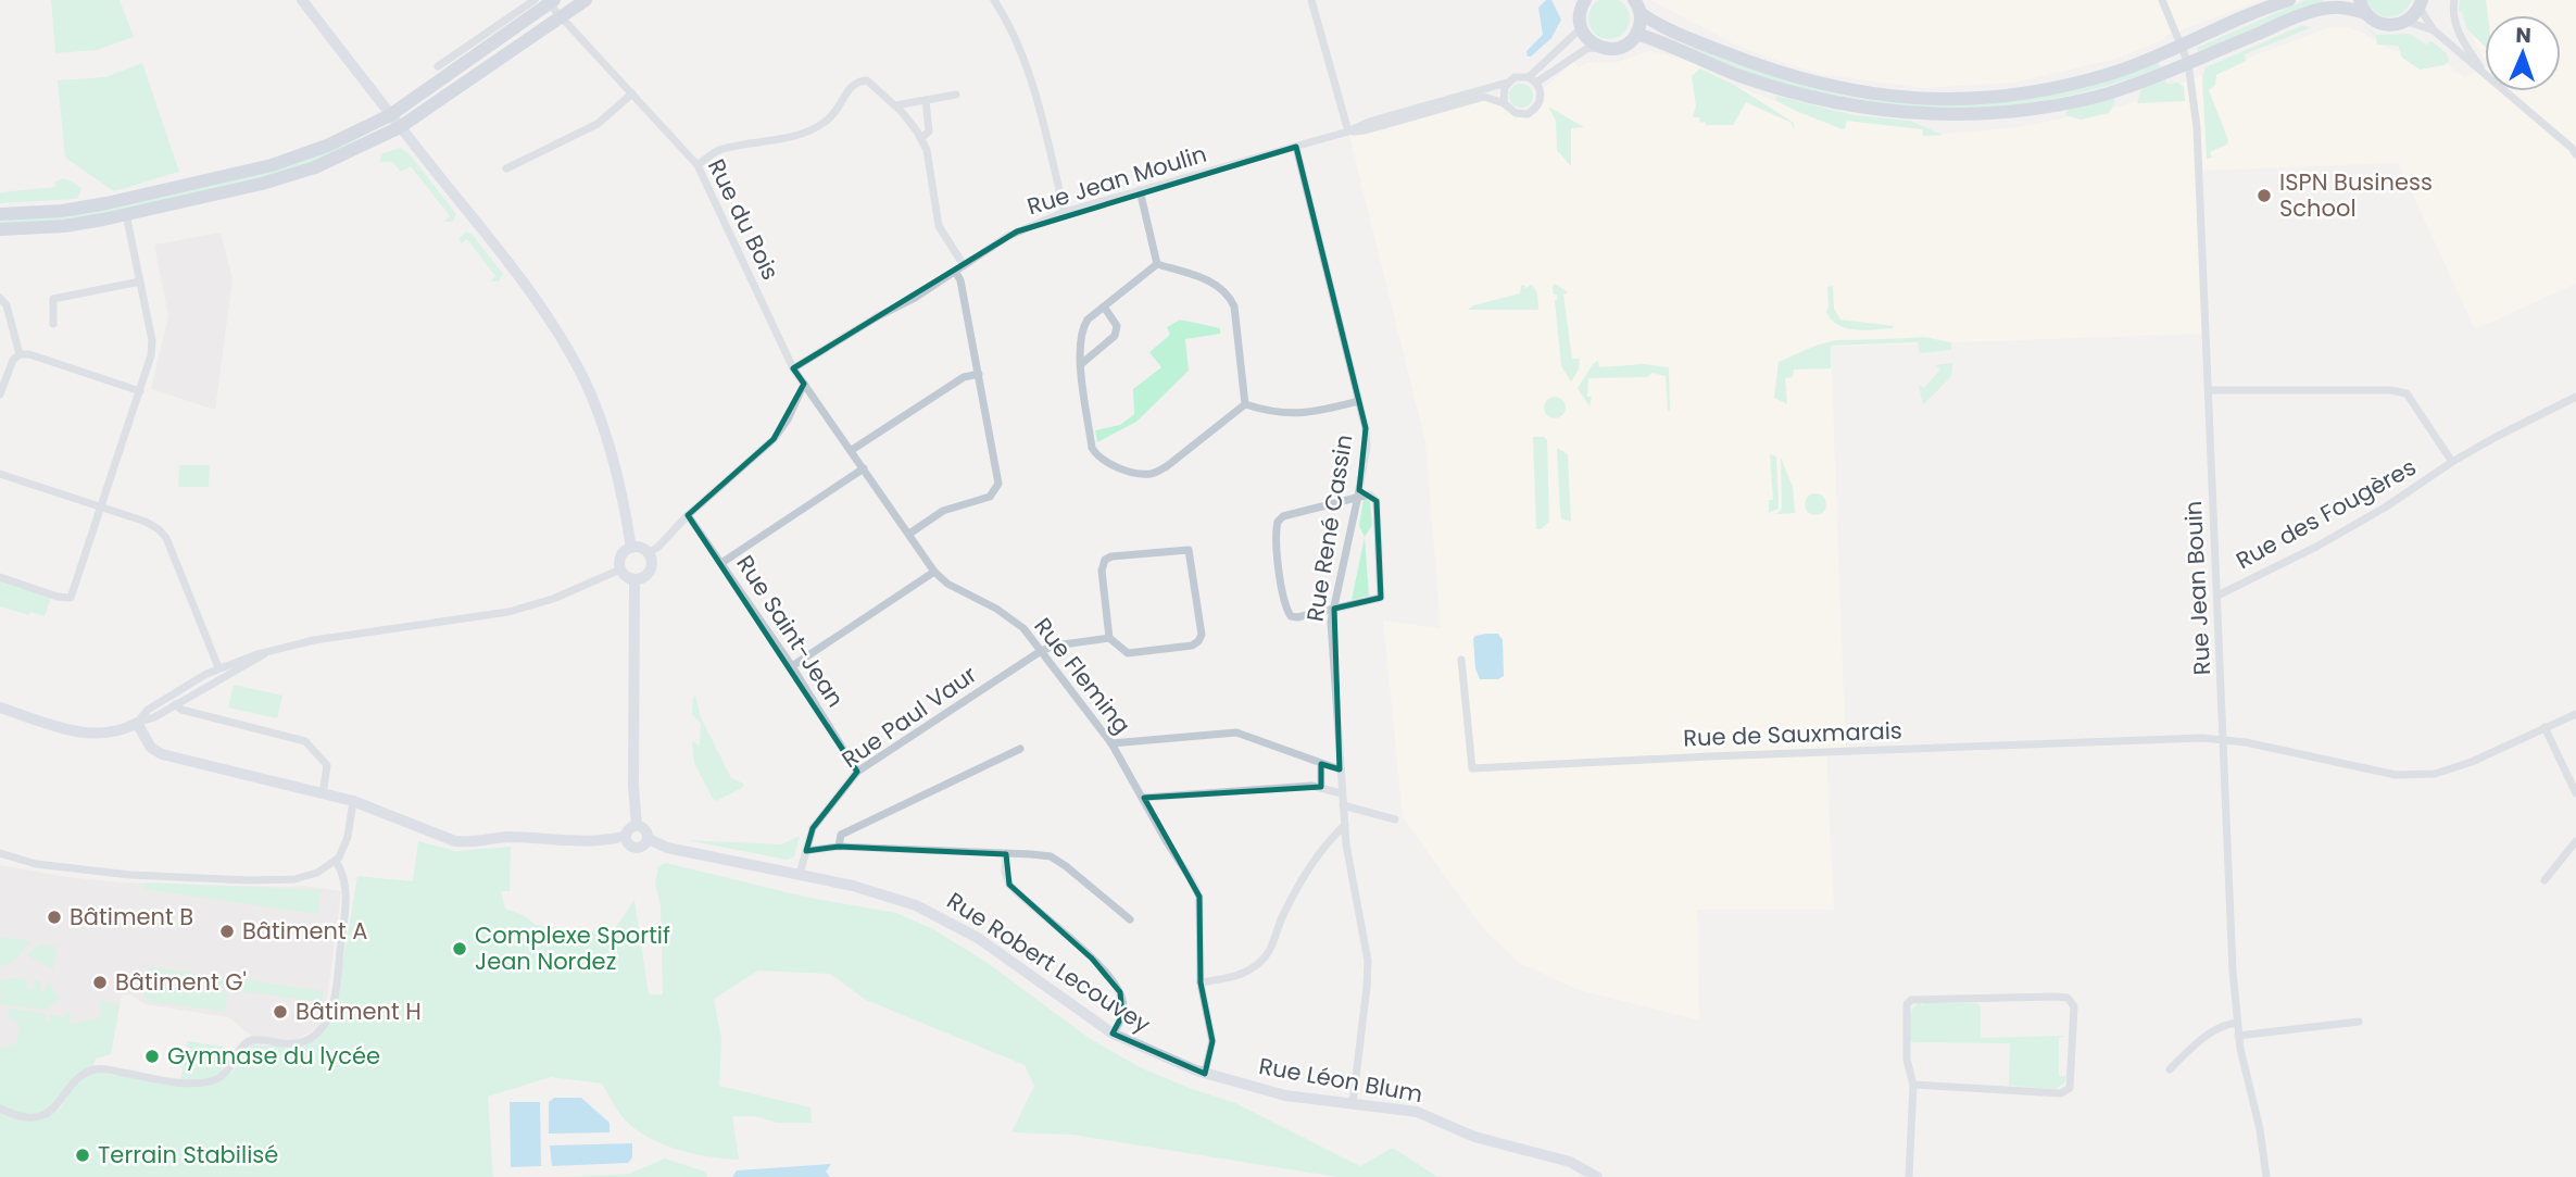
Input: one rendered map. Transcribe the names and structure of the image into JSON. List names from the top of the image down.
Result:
{
  "streets": {
    "street": [
      "Rue Jean Moulin",
      "Rue du Bois",
      "Rue des Fougères",
      "Rue René Cassin",
      "Rue Jean Bouin",
      "Rue Saint-Jean",
      "Rue Fleming",
      "Rue Paul Vaur",
      "Rue de Sauxmarais",
      "Rue Robert Lecouvey",
      "Rue Léon Blum"
    ]
  },
  "crossings": [
    ["Rue Jean Moulin", "Rue du Bois"],
    ["Rue Jean Moulin", "Rue René Cassin"],
    ["Rue Jean Moulin", "Rue Fleming"],
    ["Rue du Bois", "Rue Fleming"],
    ["Rue des Fougères", "Rue Jean Bouin"],
    ["Rue René Cassin", "Rue Léon Blum"],
    ["Rue Jean Bouin", "Rue de Sauxmarais"],
    ["Rue Saint-Jean", "Rue Paul Vaur"],
    ["Rue Fleming", "Rue Paul Vaur"],
    ["Rue Fleming", "Rue Robert Lecouvey"],
    ["Rue Fleming", "Rue Léon Blum"],
    ["Rue Paul Vaur", "Rue Robert Lecouvey"],
    ["Rue Robert Lecouvey", "Rue Léon Blum"]
  ],
  "places": [
    "ISPN Business School",
    "Bâtiment B",
    "Bâtiment A",
    "Complexe Sportif Jean Nordez",
    "Bâtiment G'",
    "Bâtiment H",
    "Gymnase du lycée",
    "Terrain Stabilisé"
  ],
  "north": "top"
}
